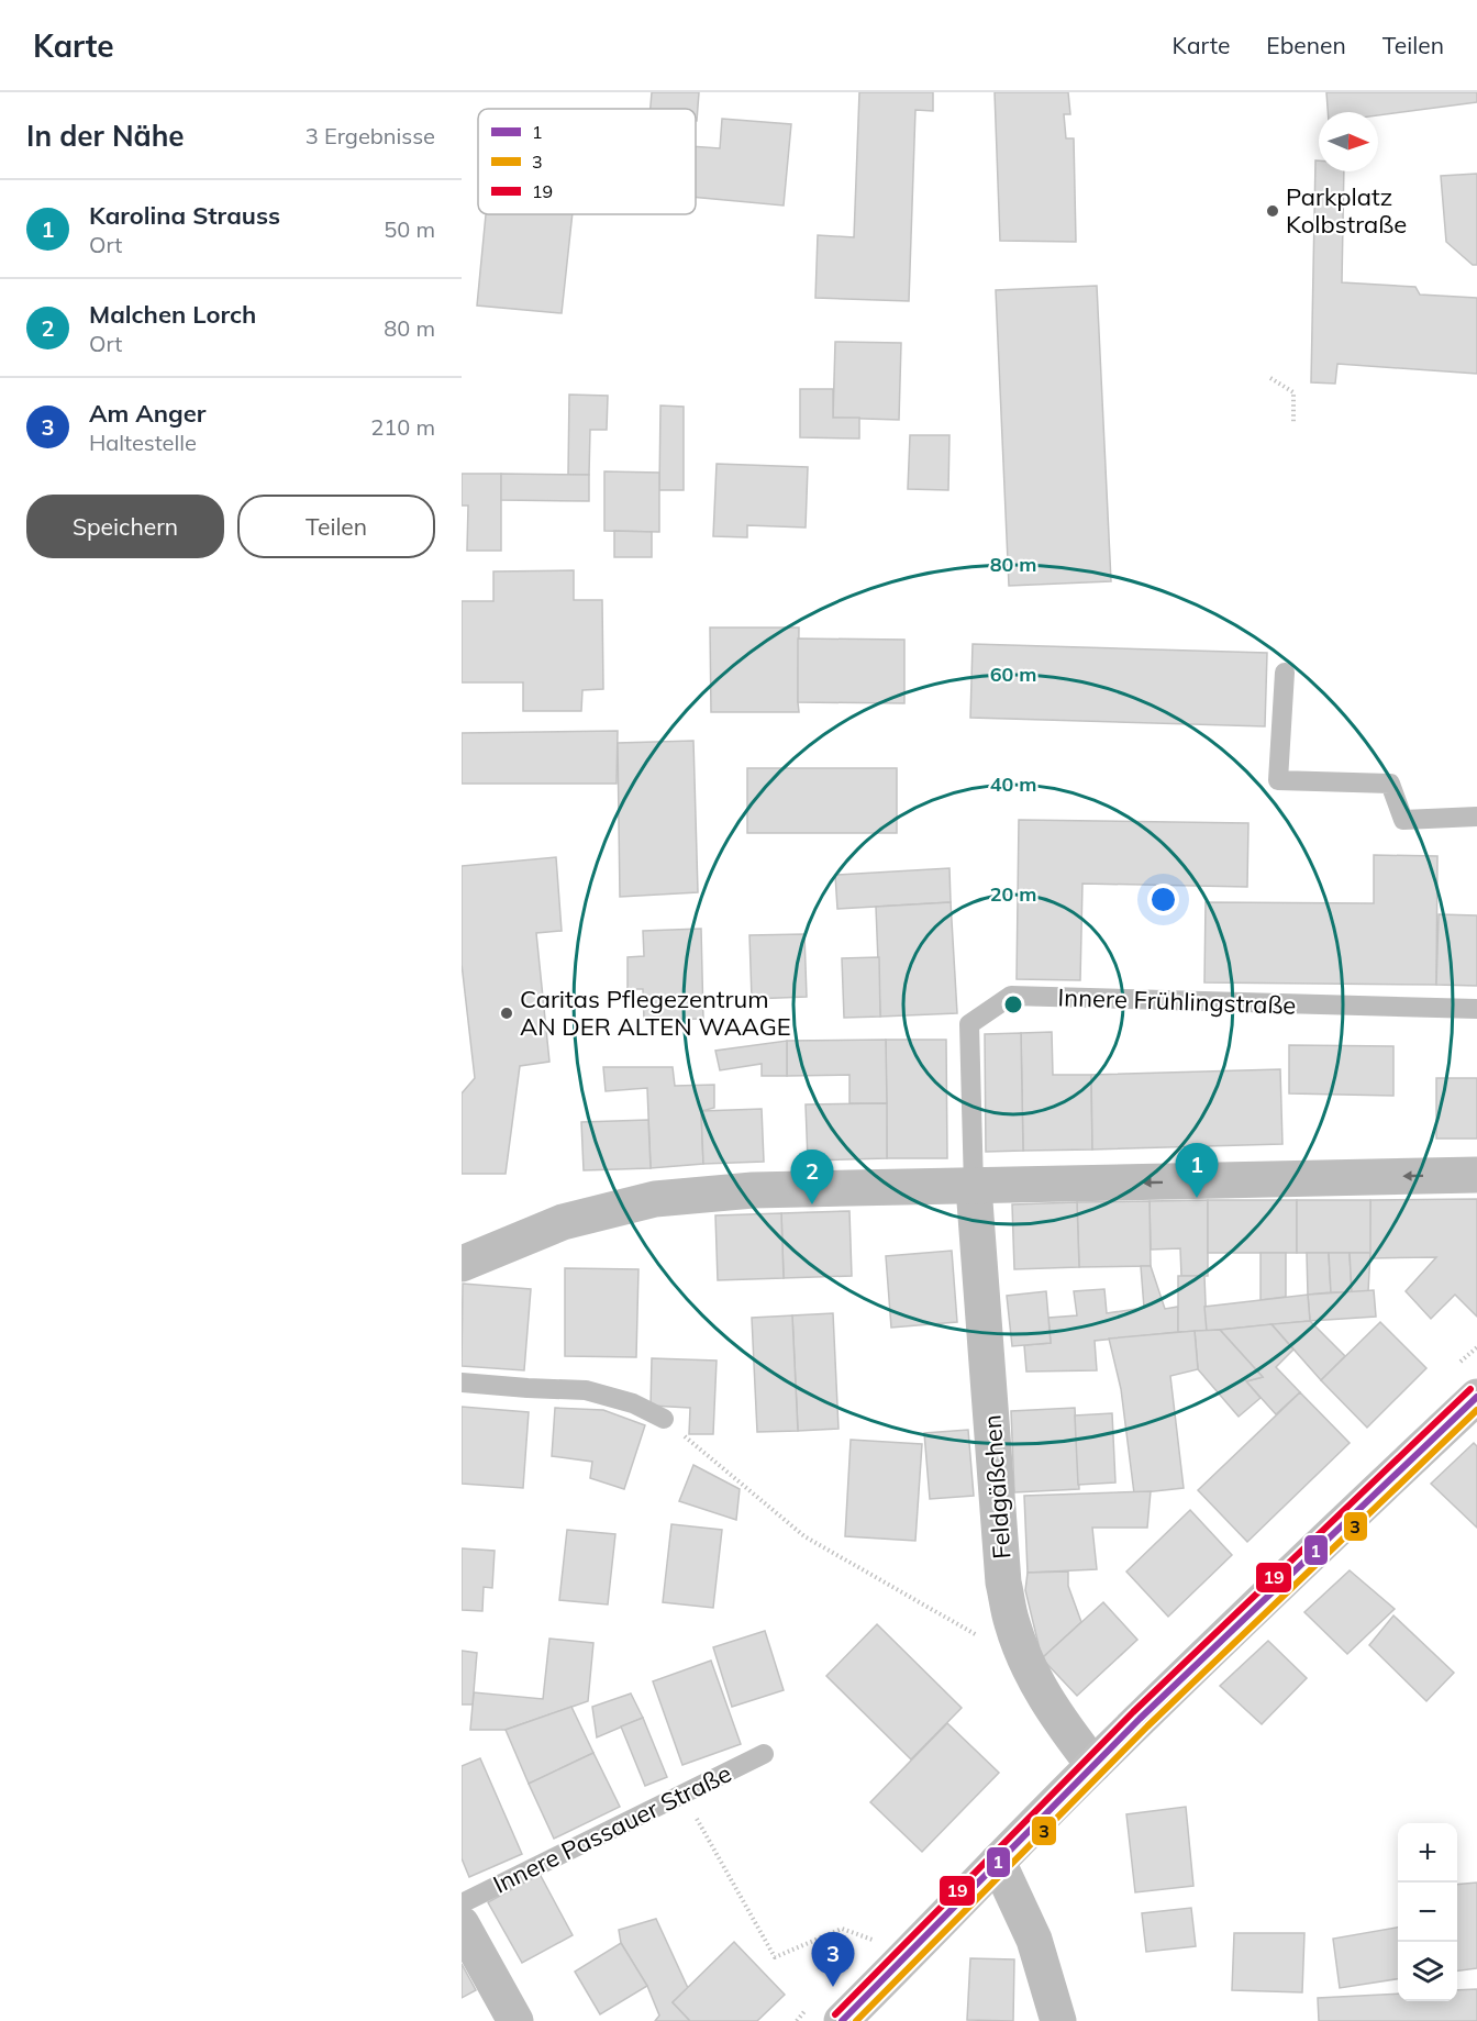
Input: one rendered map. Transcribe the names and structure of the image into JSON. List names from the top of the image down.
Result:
{
  "streets": {
    "street": ["Feldgäßchen"],
    "lane": ["Innere Frühlingstraße", "Innere Passauer Straße"]
  },
  "crossings": [
    ["Innere Frühlingstraße", "Feldgäßchen"]
  ],
  "places": ["Parkplatz Kolbstraße", "Caritas Pflegezentrum AN DER ALTEN WAAGE"],
  "lines": ["transit line 19", "transit line 1", "transit line 3"],
  "legend": ["1", "3", "19"],
  "north": "right",
  "page": {
    "header": "Karte",
    "nav": ["Karte", "Ebenen", "Teilen"],
    "heading": ["In der Nähe", "3 Ergebnisse"],
    "list": [
      {
        "mark": "1",
        "name": "Karolina Strauss",
        "note": "Ort",
        "value": "50 m"
      },
      {
        "mark": "2",
        "name": "Malchen Lorch",
        "note": "Ort",
        "value": "80 m"
      },
      {
        "mark": "3",
        "name": "Am Anger",
        "note": "Haltestelle",
        "value": "210 m"
      }
    ],
    "buttons": ["Speichern", "Teilen"],
    "pins": ["1", "2", "3"],
    "map_buttons": ["+", "−"]
  },
  "rings": [
    "80 m",
    "60 m",
    "40 m",
    "20 m"
  ]
}
